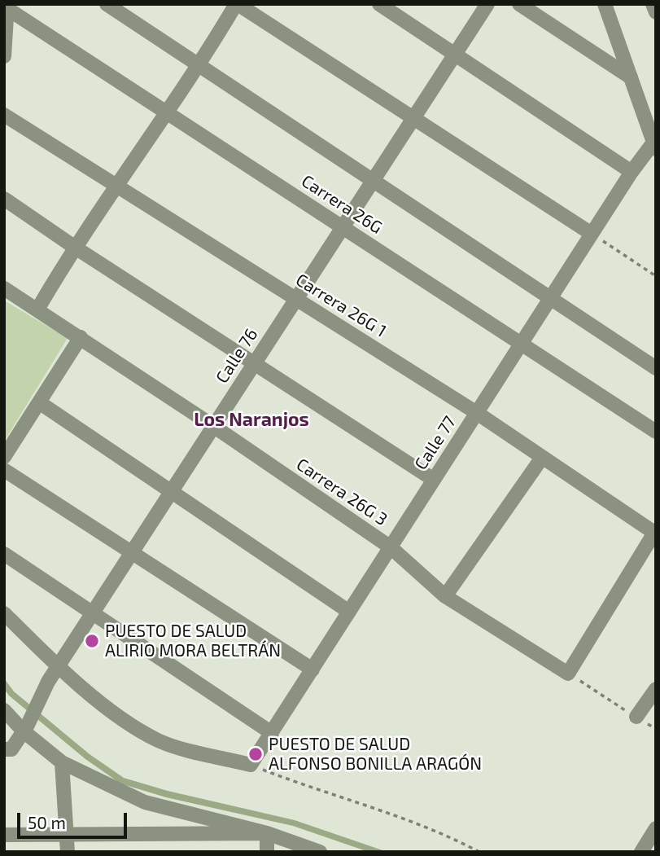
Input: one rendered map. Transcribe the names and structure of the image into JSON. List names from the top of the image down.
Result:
{
  "streets": {
    "street": [
      "Carrera 26G",
      "Carrera 26G 1",
      "Calle 76",
      "Calle 77",
      "Carrera 26G 3"
    ]
  },
  "crossings": [
    ["Carrera 26G", "Calle 76"],
    ["Carrera 26G", "Calle 77"],
    ["Carrera 26G 1", "Calle 76"],
    ["Carrera 26G 1", "Calle 77"],
    ["Calle 76", "Carrera 26G 3"],
    ["Calle 77", "Carrera 26G 3"]
  ],
  "districts": ["Los Naranjos"],
  "places": ["PUESTO DE SALUD ALIRIO MORA BELTRÁN", "PUESTO DE SALUD ALFONSO BONILLA ARAGÓN"],
  "scale_bar": "50 m"
}
